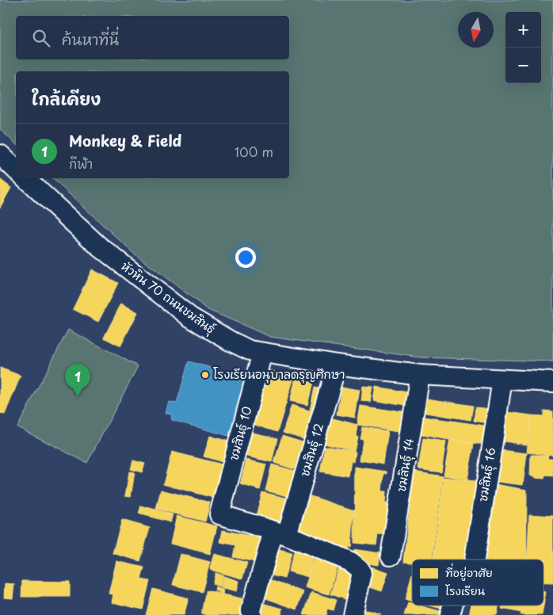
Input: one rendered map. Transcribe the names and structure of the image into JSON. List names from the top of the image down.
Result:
{
  "streets": {
    "street": [
      "หัวหิน 70 ถนนชมสินธุ์",
      "ชมสินธุ์ 10",
      "ชมสินธุ์ 12",
      "ชมสินธุ์ 14",
      "ชมสินธุ์ 16"
    ]
  },
  "crossings": [
    ["หัวหิน 70 ถนนชมสินธุ์", "ชมสินธุ์ 10"],
    ["หัวหิน 70 ถนนชมสินธุ์", "ชมสินธุ์ 12"],
    ["หัวหิน 70 ถนนชมสินธุ์", "ชมสินธุ์ 14"],
    ["หัวหิน 70 ถนนชมสินธุ์", "ชมสินธุ์ 16"],
    ["ชมสินธุ์ 10", "ชมสินธุ์ 12"]
  ],
  "places": ["โรงเรียนอนุบาลดรุญศึกษา"],
  "legend": ["ที่อยู่อาศัย", "โรงเรียน"],
  "north": "bottom",
  "page": {
    "map_buttons": ["+", "−"],
    "search": "ค้นหาที่นี่",
    "heading": "ใกล้เคียง",
    "list": [
      {
        "mark": "1",
        "name": "Monkey & Field",
        "note": "กีฬา",
        "value": "100 m"
      }
    ],
    "pins": "1"
  }
}
